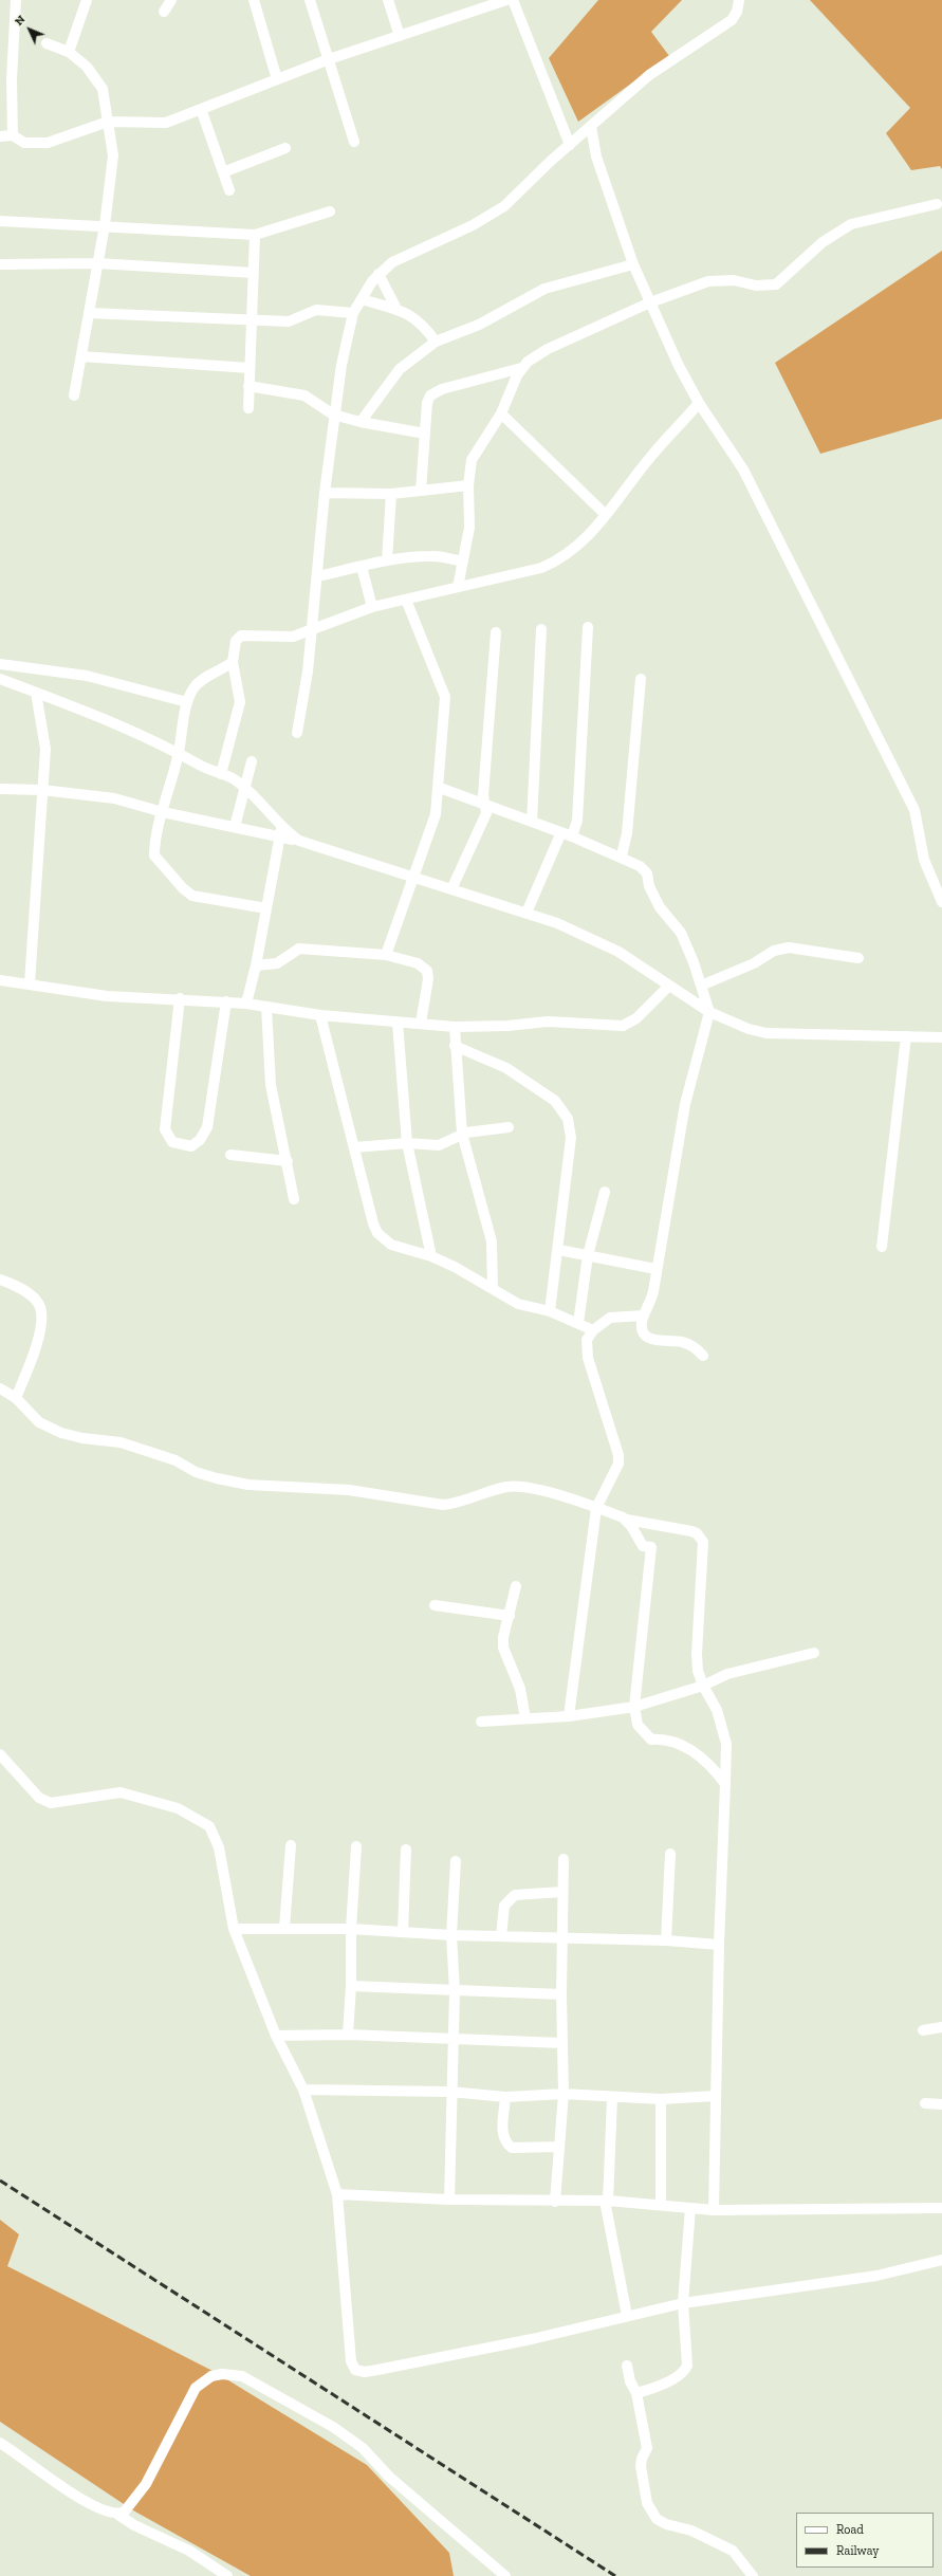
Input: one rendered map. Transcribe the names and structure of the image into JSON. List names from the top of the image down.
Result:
{
  "legend": ["Road", "Railway"],
  "north": "top left"
}
